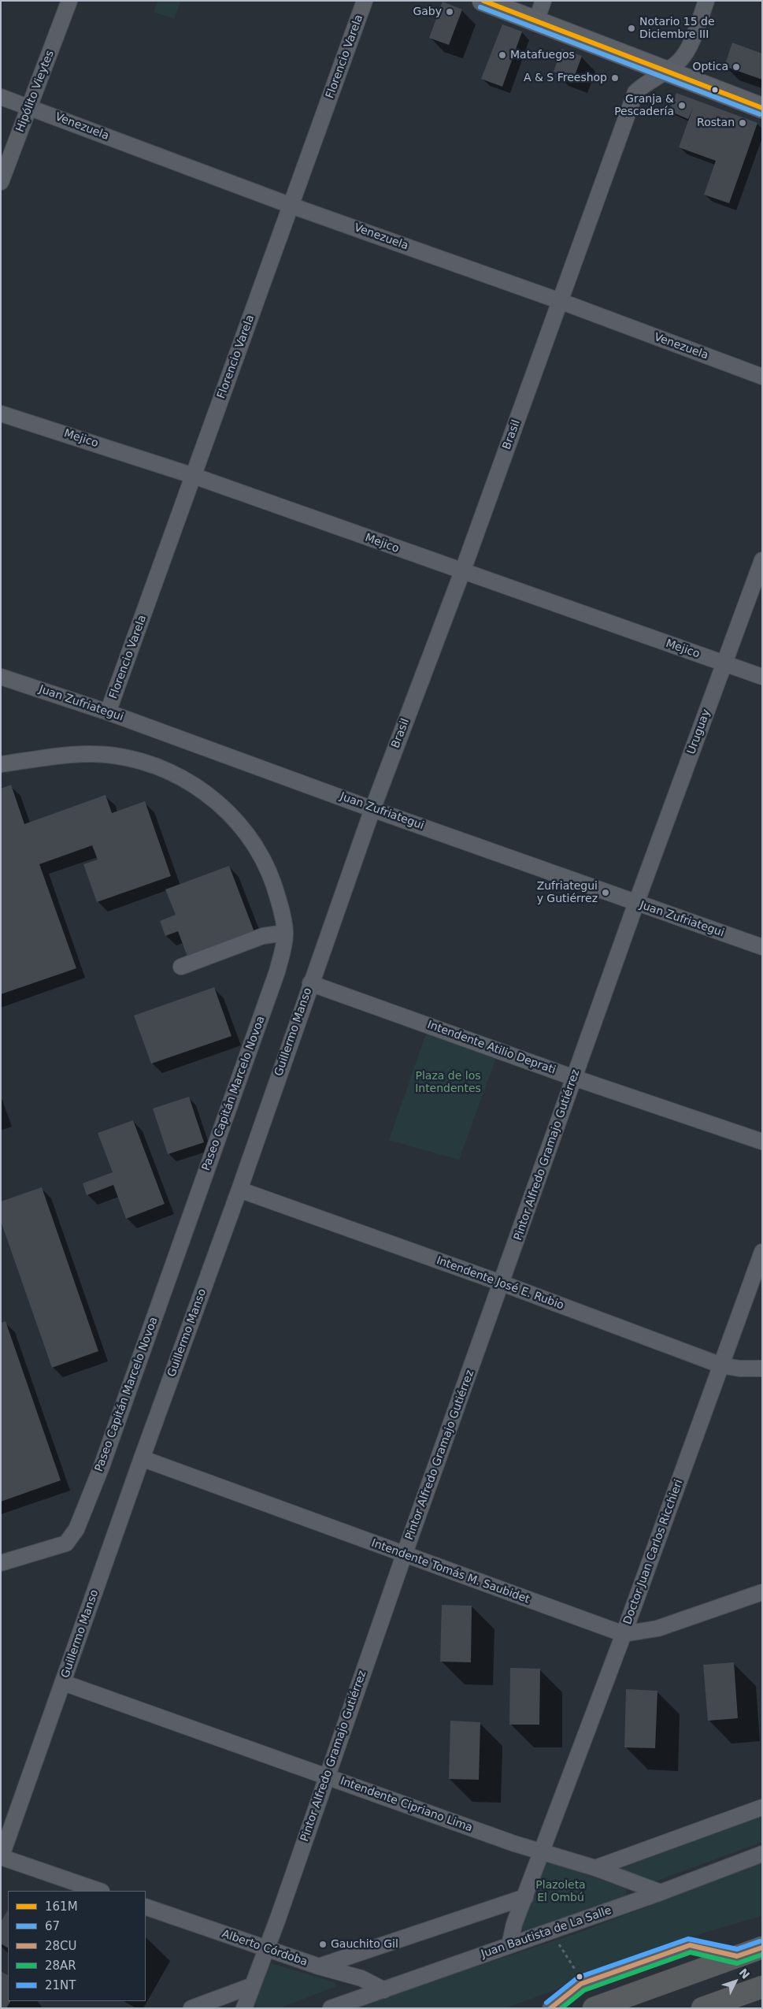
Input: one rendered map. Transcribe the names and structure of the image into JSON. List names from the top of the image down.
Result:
{
  "streets": {
    "street": [
      "Florencio Varela",
      "Hipólito Vieytes",
      "Venezuela",
      "Brasil",
      "Mejico",
      "Juan Zufriategui",
      "Uruguay",
      "Guillermo Manso",
      "Intendente Atilio Deprati",
      "Paseo Capitán Marcelo Novoa",
      "Pintor Alfredo Gramajo Gutiérrez",
      "Intendente José E. Rubio",
      "Doctor Juan Carlos Ricchieri",
      "Intendente Tomás M. Saubidet",
      "Intendente Cipriano Lima",
      "Juan Bautista de La Salle",
      "Alberto Córdoba"
    ]
  },
  "crossings": [
    ["Florencio Varela", "Venezuela"],
    ["Florencio Varela", "Mejico"],
    ["Florencio Varela", "Juan Zufriategui"],
    ["Hipólito Vieytes", "Venezuela"],
    ["Venezuela", "Brasil"],
    ["Brasil", "Mejico"],
    ["Brasil", "Juan Zufriategui"],
    ["Brasil", "Guillermo Manso"],
    ["Mejico", "Uruguay"],
    ["Juan Zufriategui", "Uruguay"],
    ["Juan Zufriategui", "Guillermo Manso"],
    ["Juan Zufriategui", "Pintor Alfredo Gramajo Gutiérrez"],
    ["Uruguay", "Pintor Alfredo Gramajo Gutiérrez"],
    ["Guillermo Manso", "Intendente Atilio Deprati"],
    ["Guillermo Manso", "Intendente José E. Rubio"],
    ["Guillermo Manso", "Intendente Tomás M. Saubidet"],
    ["Guillermo Manso", "Intendente Cipriano Lima"],
    ["Intendente Atilio Deprati", "Pintor Alfredo Gramajo Gutiérrez"],
    ["Pintor Alfredo Gramajo Gutiérrez", "Intendente José E. Rubio"],
    ["Pintor Alfredo Gramajo Gutiérrez", "Intendente Tomás M. Saubidet"],
    ["Pintor Alfredo Gramajo Gutiérrez", "Intendente Cipriano Lima"],
    ["Pintor Alfredo Gramajo Gutiérrez", "Alberto Córdoba"],
    ["Intendente José E. Rubio", "Doctor Juan Carlos Ricchieri"],
    ["Doctor Juan Carlos Ricchieri", "Intendente Tomás M. Saubidet"],
    ["Doctor Juan Carlos Ricchieri", "Intendente Cipriano Lima"],
    ["Doctor Juan Carlos Ricchieri", "Juan Bautista de La Salle"],
    ["Intendente Cipriano Lima", "Juan Bautista de La Salle"],
    ["Juan Bautista de La Salle", "Alberto Córdoba"]
  ],
  "parks": ["Plaza de los Intendentes", "Plazoleta El Ombú"],
  "places": [
    "Gaby",
    "Notario 15 de Diciembre III",
    "Matafuegos",
    "Optica",
    "A & S Freeshop",
    "Granja & Pescadería",
    "Rostan",
    "Zufriategui y Gutiérrez",
    "Gauchito Gil"
  ],
  "lines": [
    "transit line 161M",
    "transit line 67",
    "transit line 21NT",
    "transit line 28CU",
    "transit line 28AR"
  ],
  "legend": [
    "161M",
    "67",
    "28CU",
    "28AR",
    "21NT"
  ],
  "north": "top right"
}
